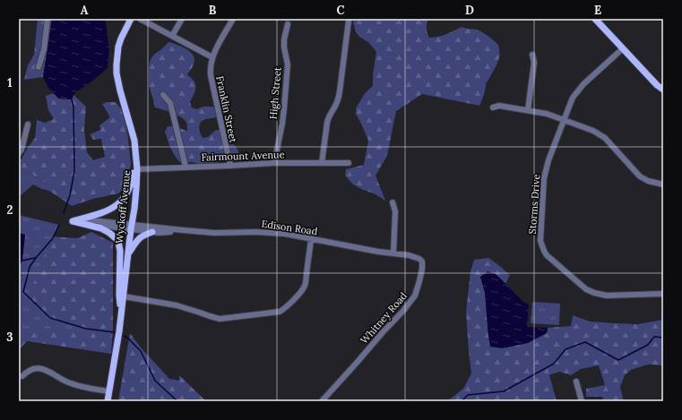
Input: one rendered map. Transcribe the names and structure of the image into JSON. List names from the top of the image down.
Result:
{
  "streets": {
    "main road": ["Wyckoff Avenue"],
    "street": [
      "High Street",
      "Franklin Street",
      "Fairmount Avenue",
      "Storms Drive",
      "Edison Road",
      "Whitney Road"
    ]
  },
  "crossings": [
    ["High Street", "Fairmount Avenue"],
    ["Franklin Street", "Fairmount Avenue"],
    ["Fairmount Avenue", "Wyckoff Avenue"],
    ["Wyckoff Avenue", "Edison Road"],
    ["Edison Road", "Whitney Road"]
  ],
  "grid": {
    "columns": [
      "A",
      "B",
      "C",
      "D",
      "E"
    ],
    "rows": ["1", "2", "3"]
  }
}
